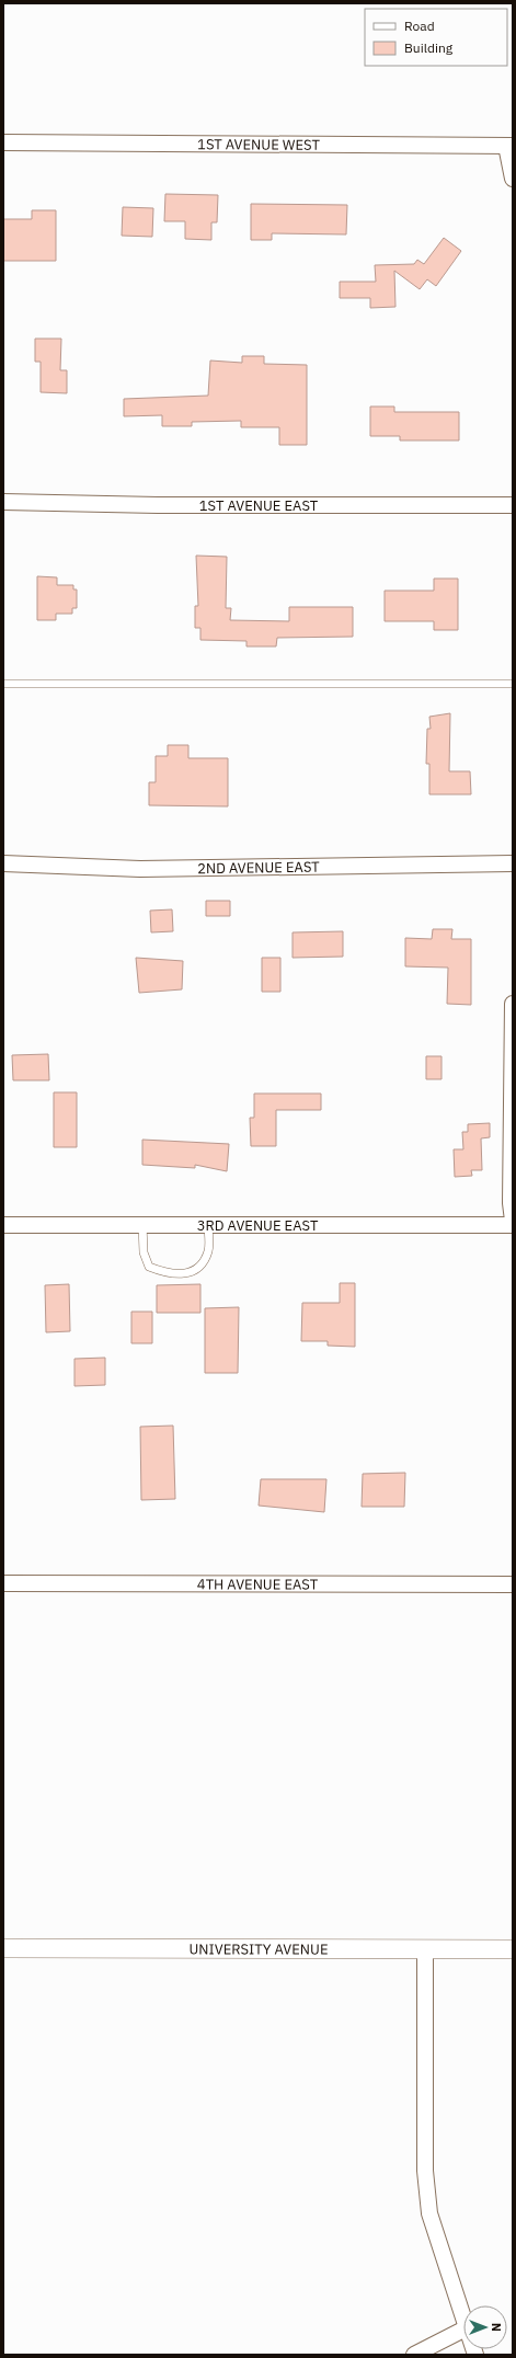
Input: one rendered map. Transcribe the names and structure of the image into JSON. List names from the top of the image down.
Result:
{
  "streets": {
    "street": [
      "1ST AVENUE WEST",
      "1ST AVENUE EAST",
      "2ND AVENUE EAST",
      "3RD AVENUE EAST",
      "4TH AVENUE EAST",
      "UNIVERSITY AVENUE"
    ]
  },
  "legend": ["Road", "Building"],
  "north": "right"
}
